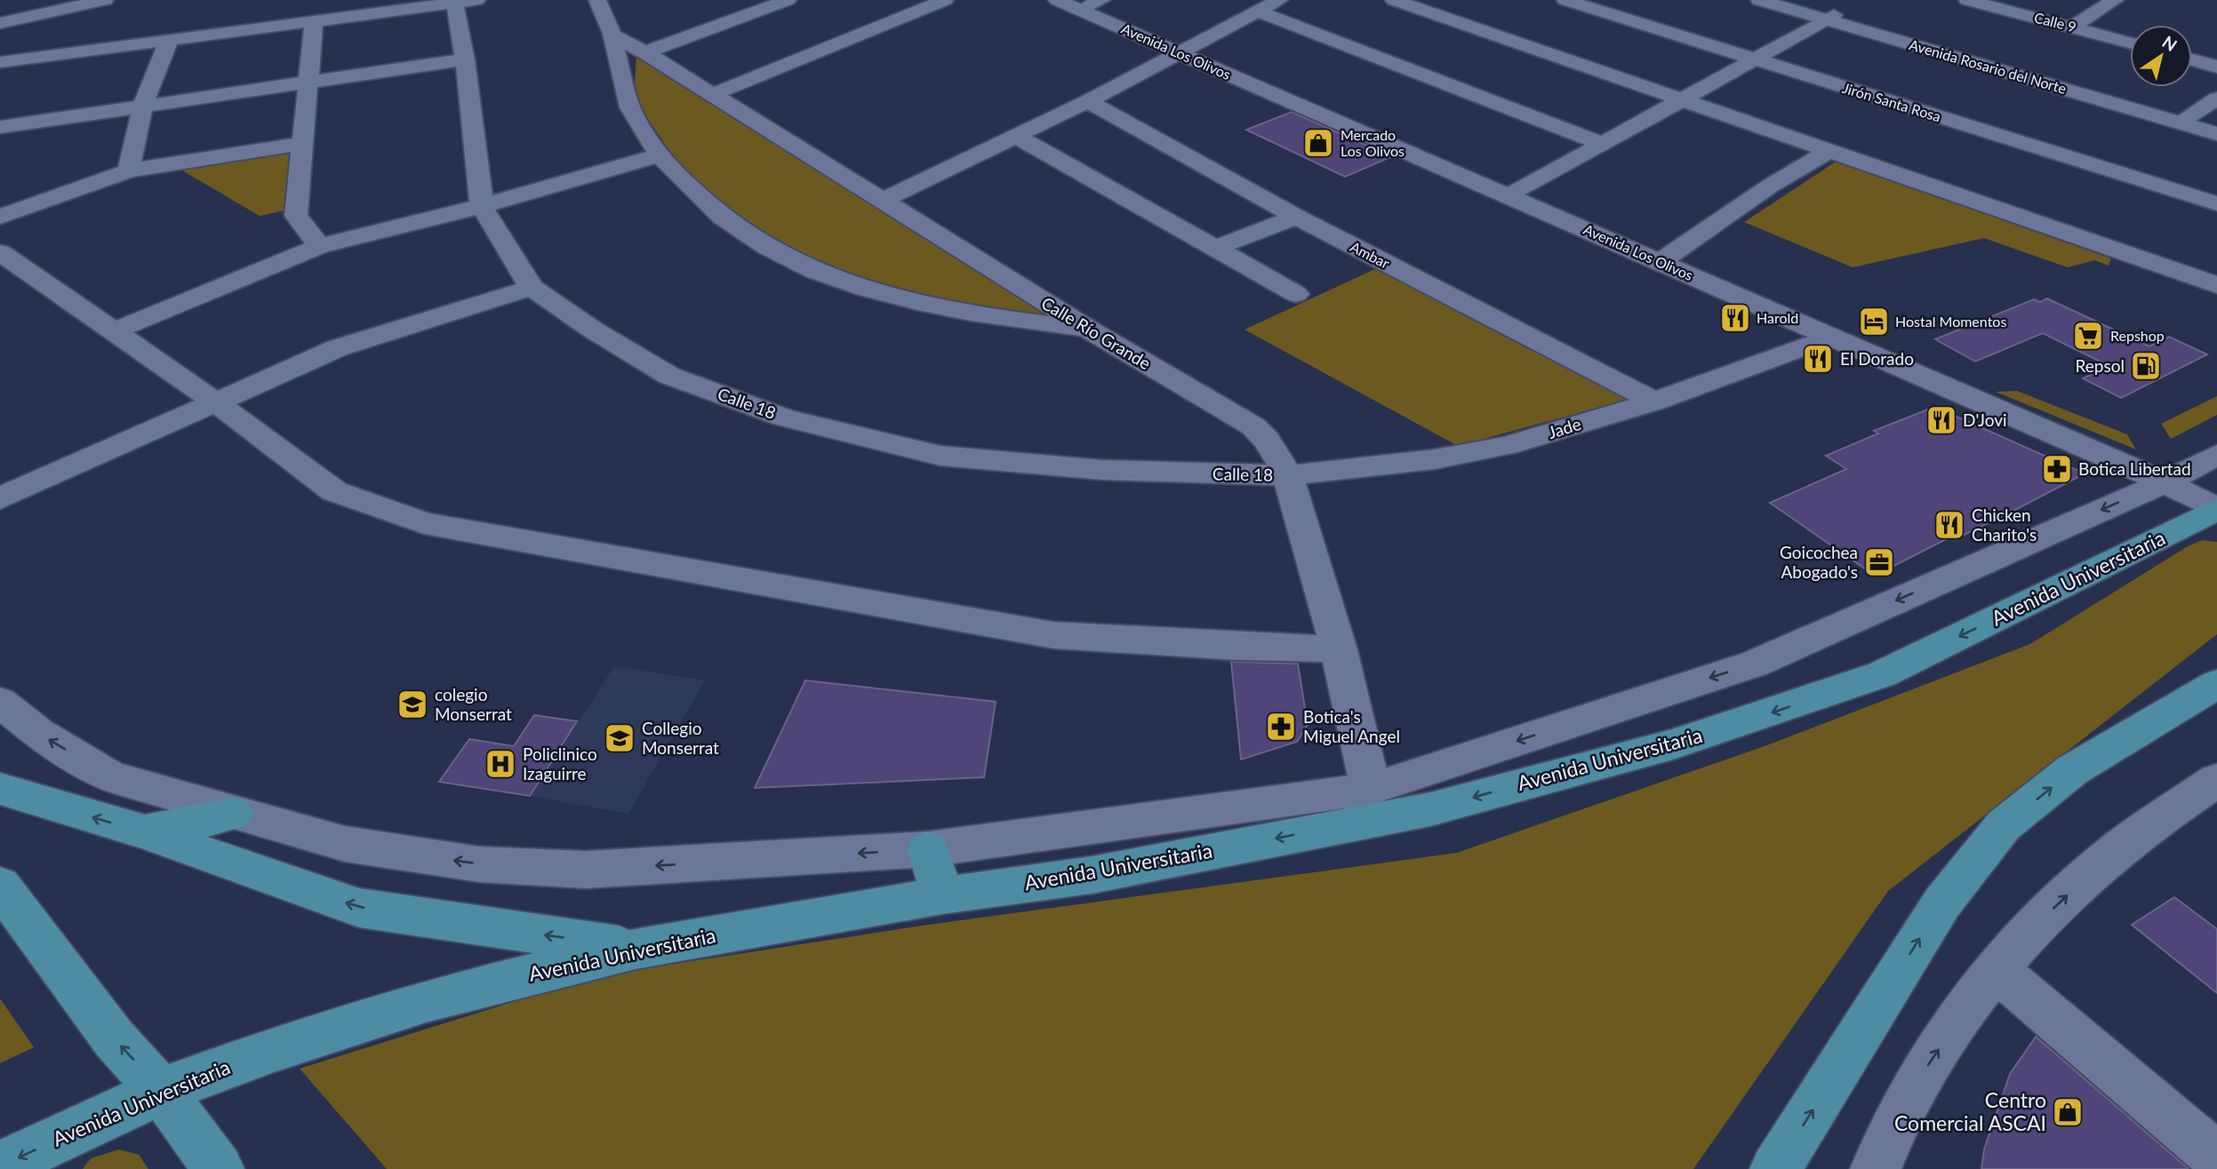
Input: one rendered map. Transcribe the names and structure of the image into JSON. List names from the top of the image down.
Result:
{
  "streets": {
    "main road": ["Avenida Universitaria"],
    "street": [
      "Calle 9",
      "Avenida Los Olivos",
      "Avenida Rosario del Norte",
      "Jirón Santa Rosa",
      "Ambar",
      "Calle Río Grande",
      "Calle 18",
      "Jade"
    ]
  },
  "crossings": [
    ["Avenida Los Olivos", "Jade"],
    ["Avenida Los Olivos", "Avenida Universitaria"],
    ["Ambar", "Jade"],
    ["Calle Río Grande", "Calle 18"],
    ["Calle Río Grande", "Jade"],
    ["Calle 18", "Jade"]
  ],
  "one_way": ["Avenida Universitaria"],
  "places": {
    "shop": ["Mercado Los Olivos", "Centro Comercial ASCAI"],
    "restaurant": [
      "Harold",
      "El Dorado",
      "D'Jovi",
      "Chicken Charito's"
    ],
    "hotel": ["Hostal Momentos"],
    "supermarket": ["Repshop"],
    "fuel station": ["Repsol"],
    "pharmacy": ["Botica Libertad", "Botica's Miguel Angel"],
    "office": ["Goicochea Abogado's"],
    "school or university": ["colegio Monserrat", "Collegio Monserrat"],
    "hospital": ["Policlinico Izaguirre"]
  },
  "north": "top right"
}
